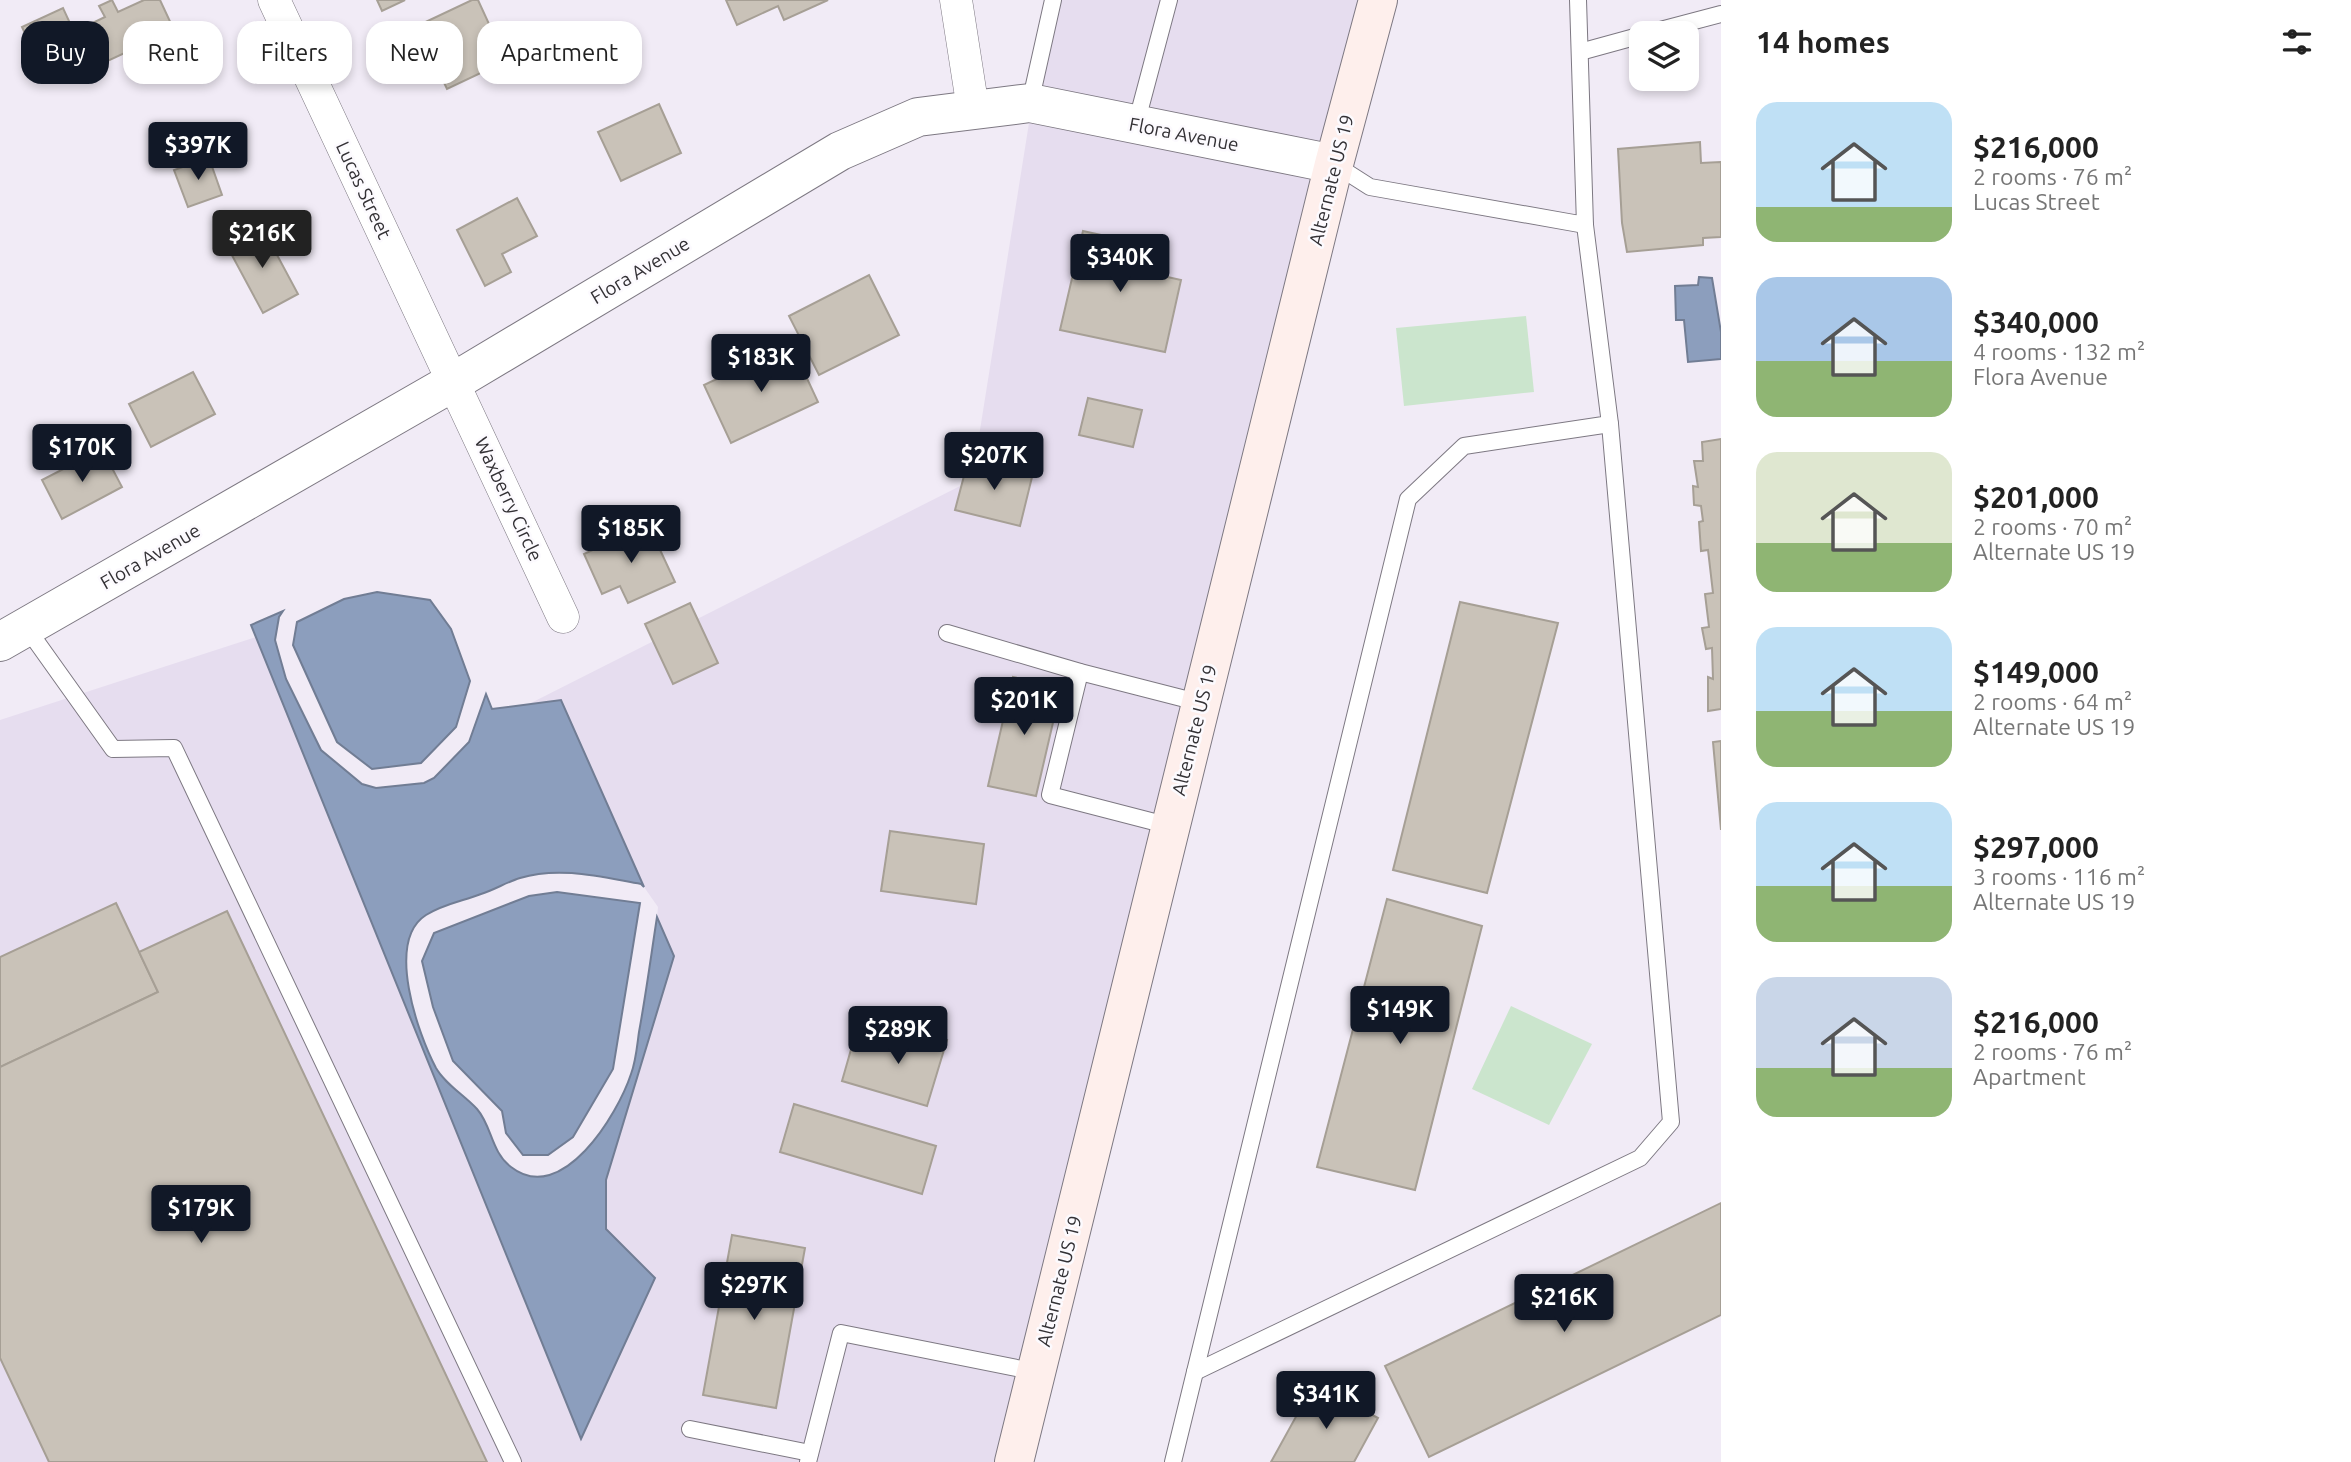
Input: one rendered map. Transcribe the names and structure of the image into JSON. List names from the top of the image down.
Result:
{
  "streets": {
    "main road": ["Alternate US 19"],
    "street": ["Flora Avenue", "Lucas Street", "Waxberry Circle"]
  },
  "crossings": [
    ["Flora Avenue", "Alternate US 19"],
    ["Flora Avenue", "Lucas Street"],
    ["Flora Avenue", "Waxberry Circle"],
    ["Lucas Street", "Waxberry Circle"]
  ],
  "page": {
    "heading": "14 homes",
    "chip": [
      "Buy",
      "Rent",
      "Filters",
      "New",
      "Apartment"
    ],
    "list": [
      {
        "name": "$216,000",
        "note": "2 rooms · 76 m² · Lucas Street"
      },
      {
        "name": "$340,000",
        "note": "4 rooms · 132 m² · Flora Avenue"
      },
      {
        "name": "$201,000",
        "note": "2 rooms · 70 m² · Alternate US 19"
      },
      {
        "name": "$149,000",
        "note": "2 rooms · 64 m² · Alternate US 19"
      },
      {
        "name": "$297,000",
        "note": "3 rooms · 116 m² · Alternate US 19"
      },
      {
        "name": "$216,000",
        "note": "2 rooms · 76 m² · Apartment"
      }
    ],
    "price": [
      "$397K",
      "$216K",
      "$340K",
      "$183K",
      "$170K",
      "$207K",
      "$185K",
      "$201K",
      "$149K",
      "$289K",
      "$179K",
      "$297K",
      "$216K",
      "$341K"
    ]
  }
}
